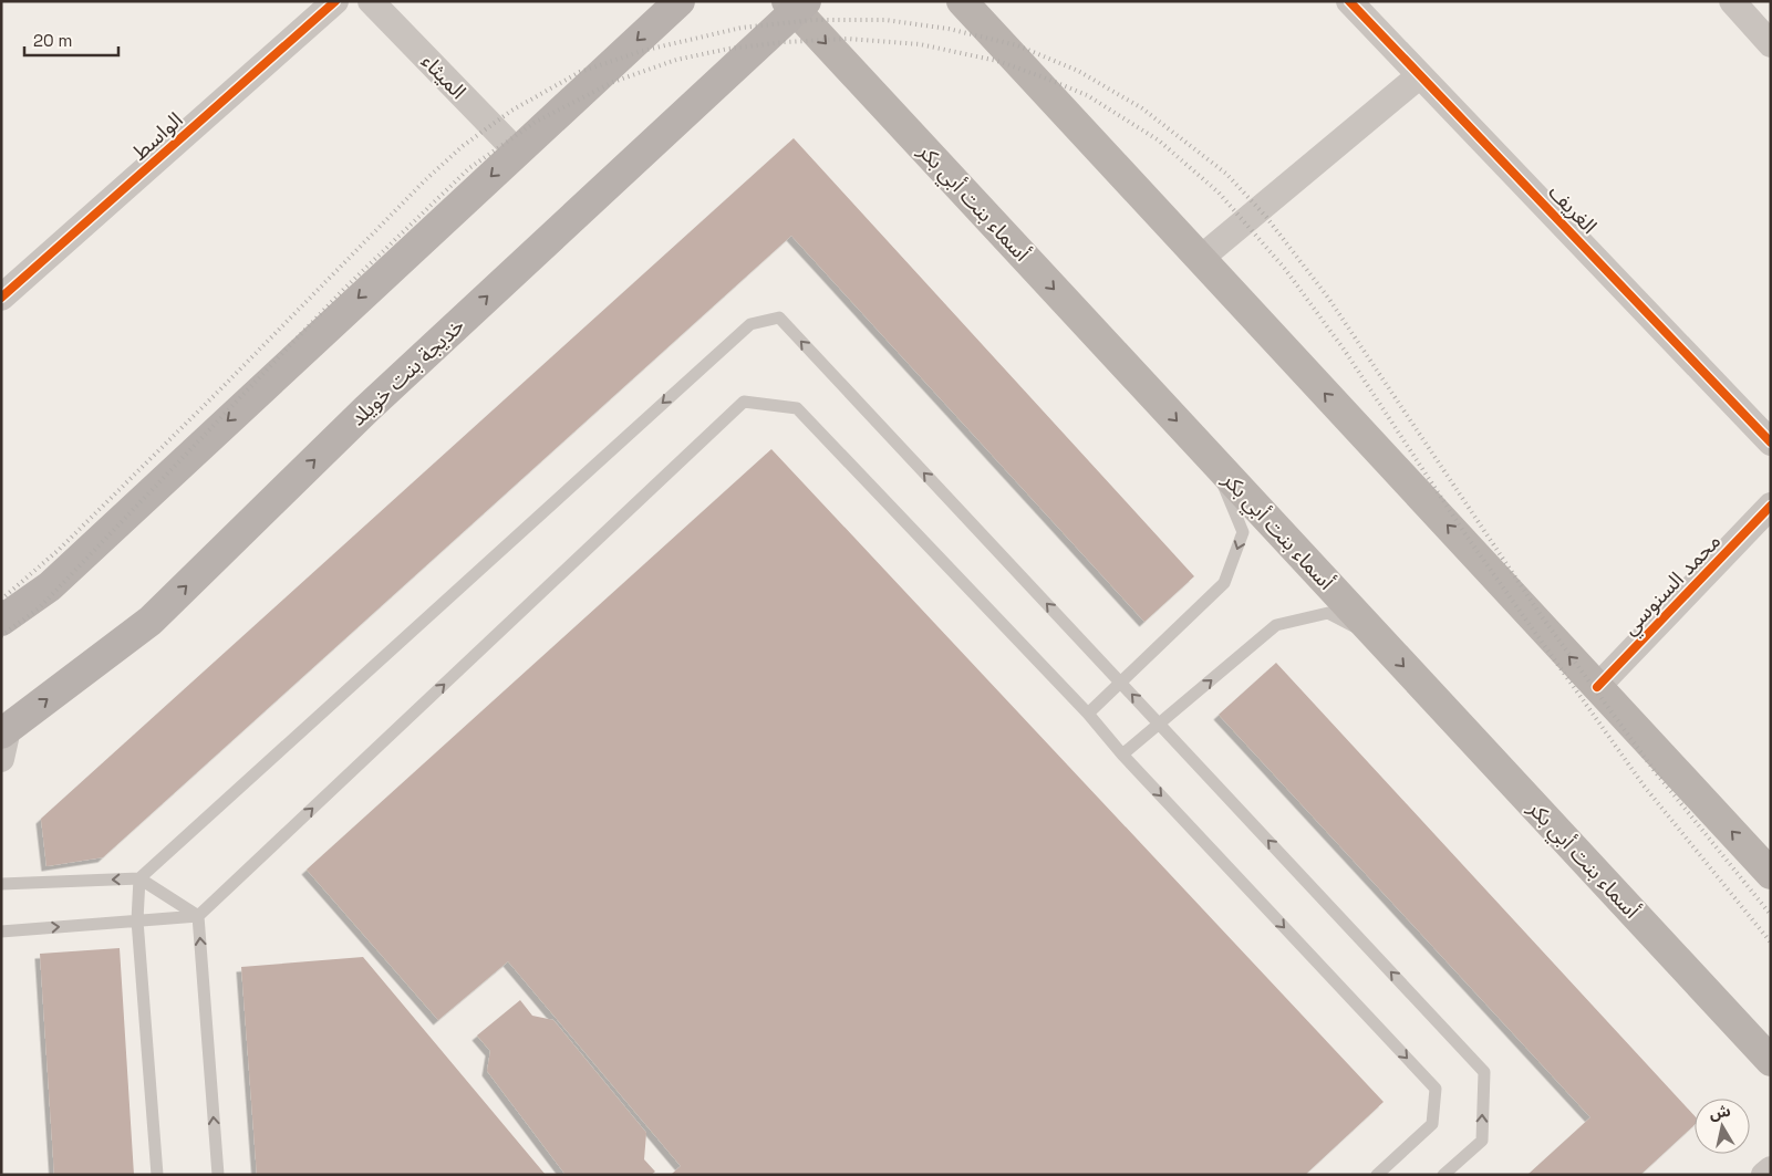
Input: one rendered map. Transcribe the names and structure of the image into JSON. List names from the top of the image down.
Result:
{
  "streets": {
    "main road": ["أسماء بنت أبي بكر", "خديجة بنت خويلد"],
    "street": [
      "الميثاء",
      "الواسط",
      "الغريف",
      "محمد السنوسي"
    ]
  },
  "crossings": [
    ["أسماء بنت أبي بكر", "خديجة بنت خويلد"]
  ],
  "scale_bar": "20 m",
  "north": "top"
}
